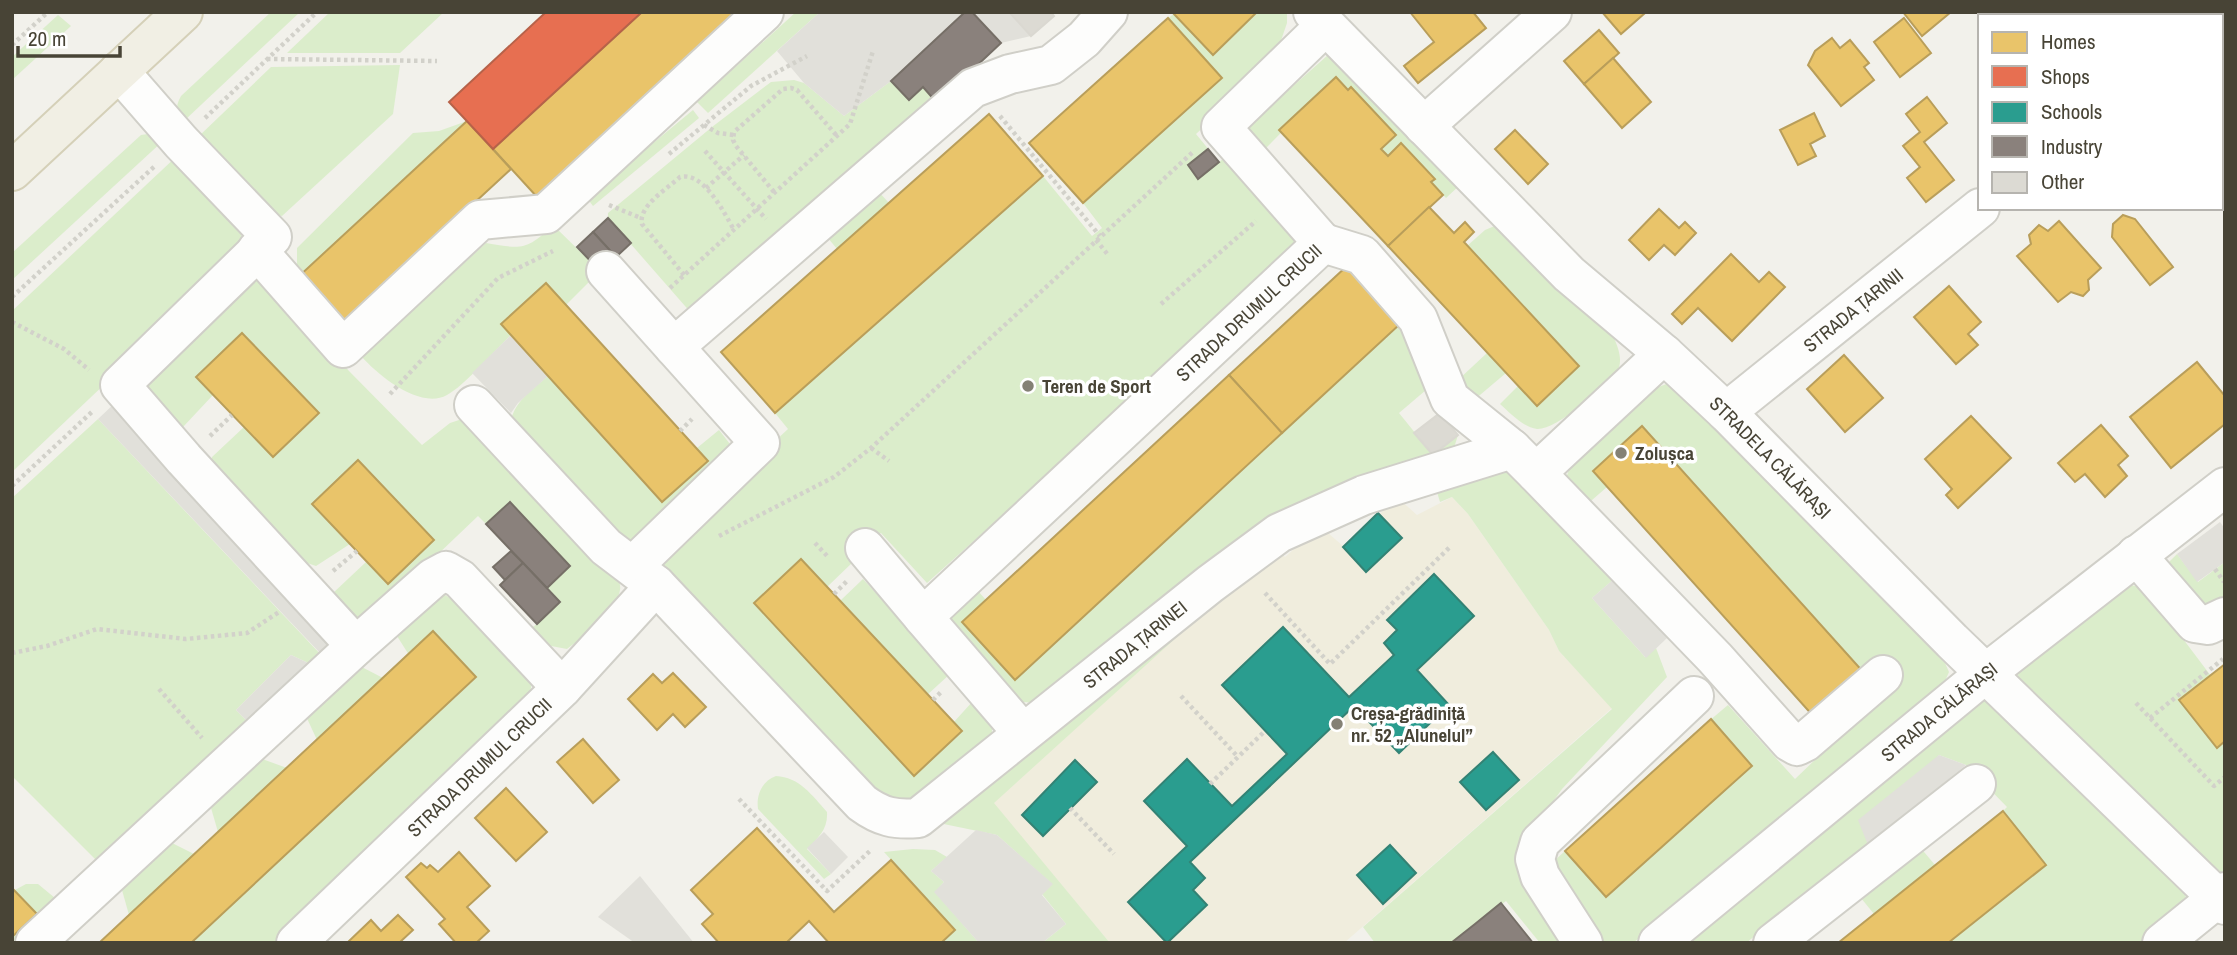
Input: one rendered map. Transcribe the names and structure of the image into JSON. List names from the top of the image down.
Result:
{
  "streets": {
    "street": [
      "STRADA ȚARINII",
      "STRADA DRUMUL CRUCII",
      "STRADELA CĂLĂRAȘI",
      "STRADA ȚARINEI",
      "STRADA CĂLĂRAȘI"
    ]
  },
  "crossings": [
    ["STRADA ȚARINII", "STRADELA CĂLĂRAȘI"],
    ["STRADA DRUMUL CRUCII", "STRADA ȚARINEI"],
    ["STRADELA CĂLĂRAȘI", "STRADA ȚARINEI"],
    ["STRADELA CĂLĂRAȘI", "STRADA CĂLĂRAȘI"]
  ],
  "places": ["Teren de Sport", "Zolușca", "Creșa-grădiniță nr. 52 „Alunelul”"],
  "legend": [
    "Homes",
    "Shops",
    "Schools",
    "Industry",
    "Other"
  ],
  "scale_bar": "20 m"
}
